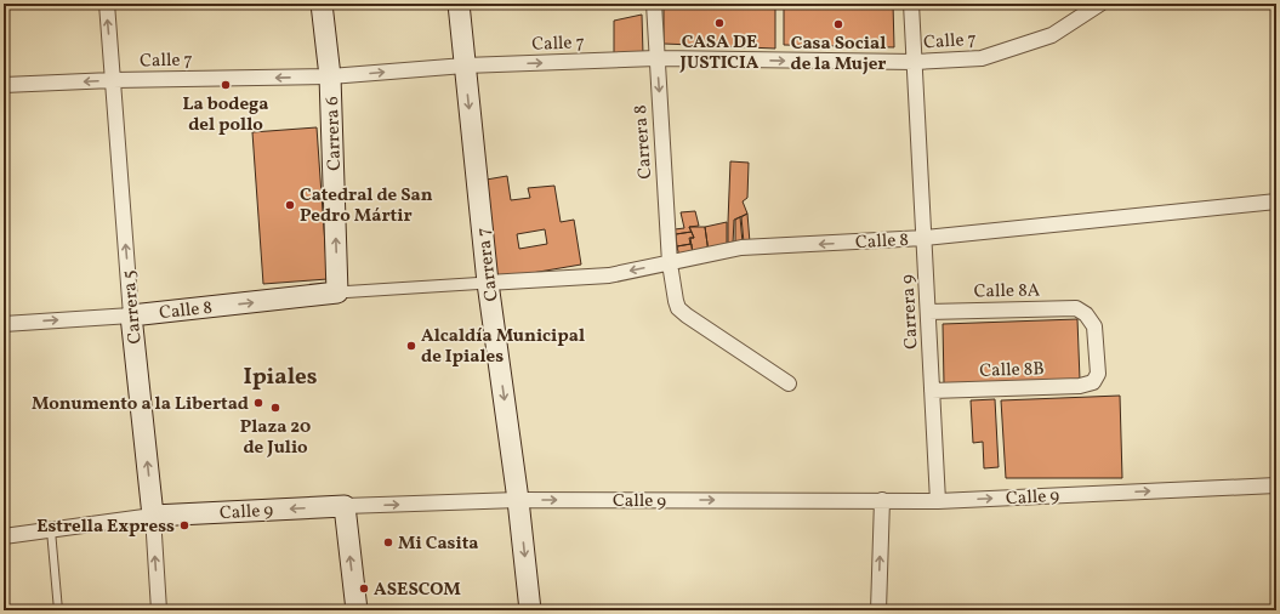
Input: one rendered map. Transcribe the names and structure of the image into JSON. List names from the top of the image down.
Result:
{
  "streets": {
    "main road": [
      "Carrera 6",
      "Calle 8",
      "Carrera 7",
      "Carrera 5",
      "Calle 9"
    ],
    "street": [
      "Calle 7",
      "Carrera 8",
      "Calle 8A",
      "Carrera 9",
      "Calle 8B"
    ]
  },
  "crossings": [
    ["Calle 7", "Carrera 6"],
    ["Calle 7", "Carrera 8"],
    ["Calle 7", "Carrera 7"],
    ["Calle 7", "Carrera 5"],
    ["Calle 7", "Carrera 9"],
    ["Carrera 6", "Calle 8"],
    ["Carrera 8", "Calle 8"],
    ["Calle 8", "Carrera 7"],
    ["Calle 8", "Carrera 5"],
    ["Calle 8", "Carrera 9"],
    ["Carrera 7", "Calle 9"],
    ["Calle 8A", "Carrera 9"],
    ["Calle 8A", "Calle 8B"],
    ["Carrera 5", "Calle 9"],
    ["Carrera 9", "Calle 8B"],
    ["Carrera 9", "Calle 9"]
  ],
  "one_way": [
    "Carrera 6",
    "Carrera 8",
    "Carrera 7",
    "Carrera 5"
  ],
  "districts": ["Ipiales"],
  "places": [
    "CASA DE JUSTICIA",
    "Casa Social de la Mujer",
    "La bodega del pollo",
    "Catedral de San Pedro Mártir",
    "Alcaldía Municipal de Ipiales",
    "Monumento a la Libertad",
    "Plaza 20 de Julio",
    "Estrella Express",
    "Mi Casita",
    "ASESCOM"
  ]
}
